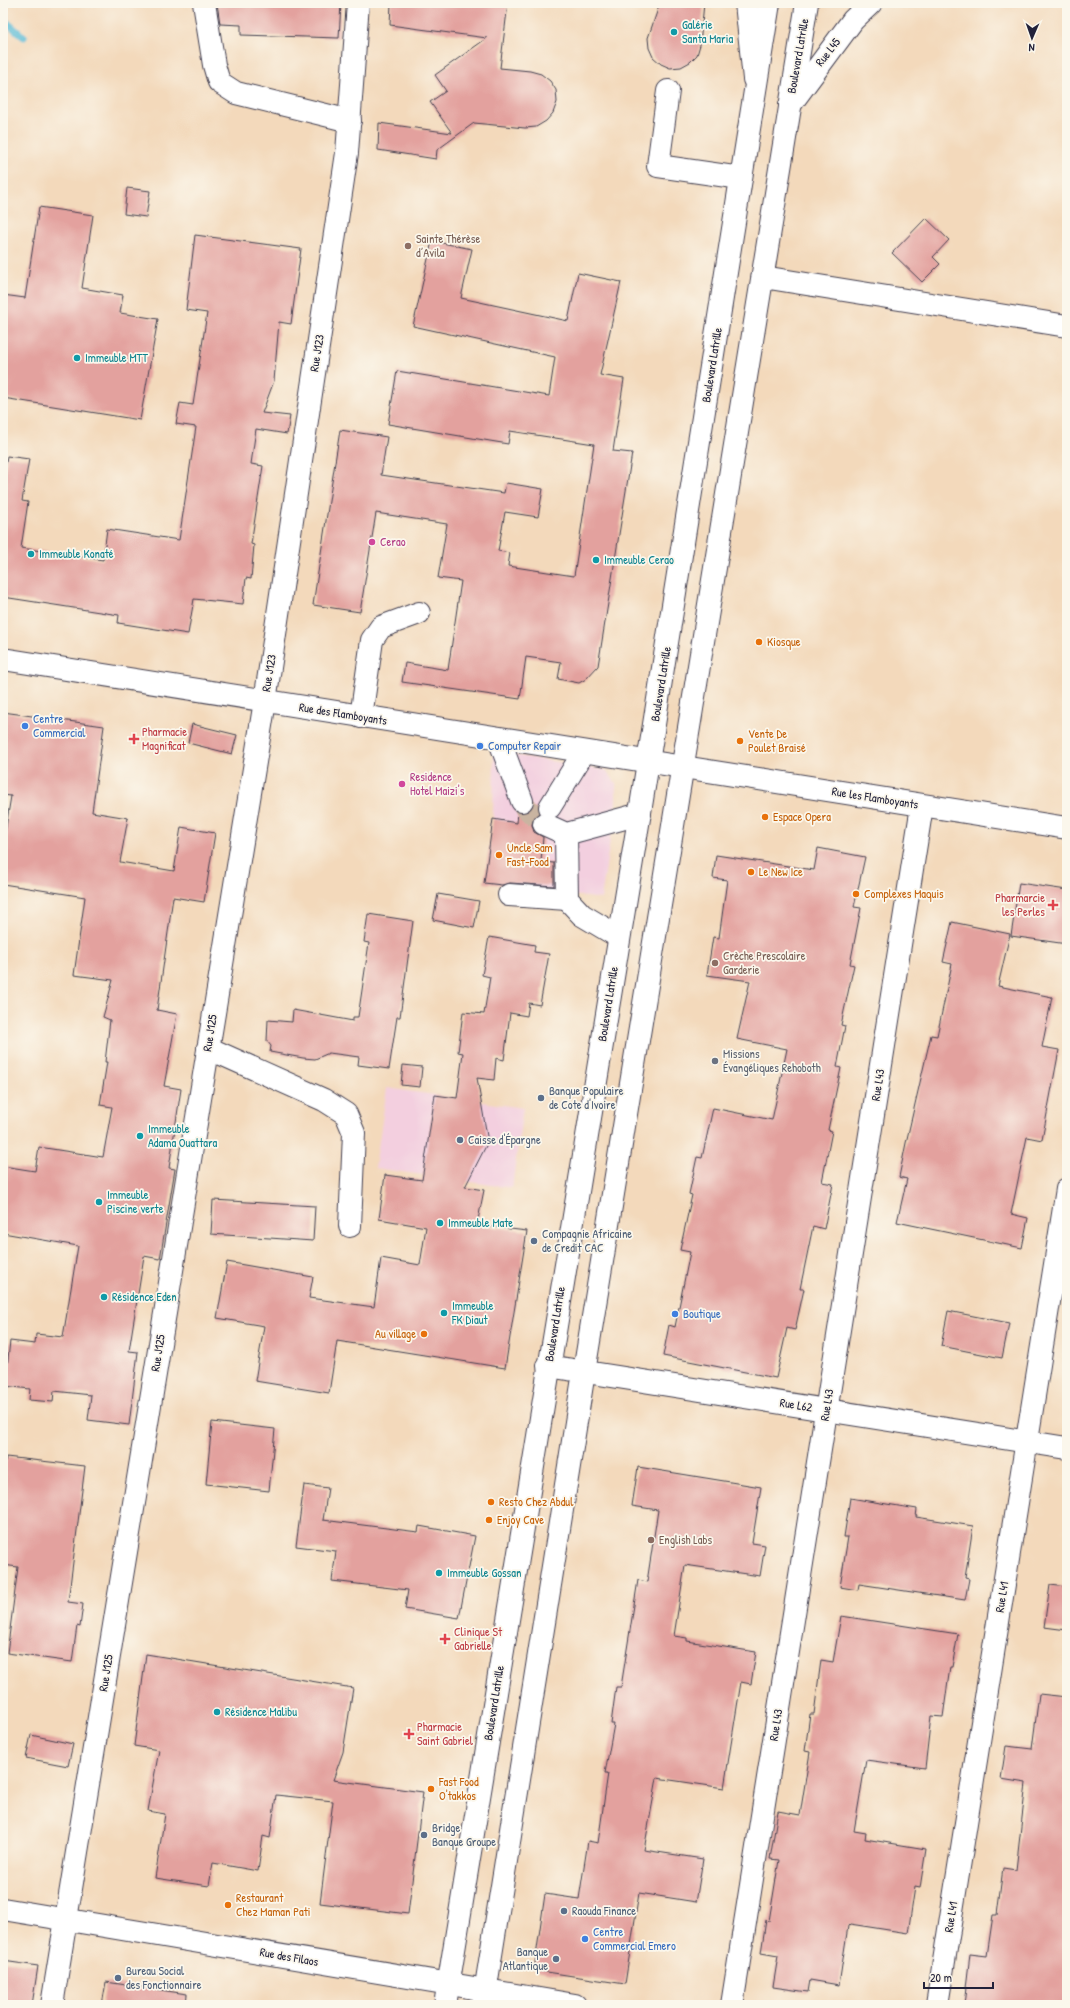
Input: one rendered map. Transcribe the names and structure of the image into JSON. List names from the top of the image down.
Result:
{
  "streets": {
    "street": [
      "Rue L45",
      "Boulevard Latrille",
      "Rue J123",
      "Rue des Flamboyants",
      "Rue les Flamboyants",
      "Rue J125",
      "Rue L43",
      "Rue L62",
      "Rue L41",
      "Rue des Filaos"
    ]
  },
  "crossings": [
    ["Rue L45", "Boulevard Latrille"],
    ["Boulevard Latrille", "Rue des Flamboyants"],
    ["Boulevard Latrille", "Rue les Flamboyants"],
    ["Boulevard Latrille", "Rue L62"],
    ["Boulevard Latrille", "Rue des Filaos"],
    ["Rue J123", "Rue des Flamboyants"],
    ["Rue J123", "Rue J125"],
    ["Rue des Flamboyants", "Rue les Flamboyants"],
    ["Rue des Flamboyants", "Rue J125"],
    ["Rue les Flamboyants", "Rue L43"],
    ["Rue J125", "Rue des Filaos"],
    ["Rue L43", "Rue L62"],
    ["Rue L62", "Rue L41"]
  ],
  "places": {
    "other": [
      "Galérie Santa Maria",
      "Sainte Thérèse d’Avila",
      "Immeuble MTT",
      "Cerao",
      "Immeuble Konaté",
      "Immeuble Cerao",
      "Kiosque",
      "Centre Commercial",
      "Vente De Poulet Braisé",
      "Computer Repair",
      "Residence Hotel Maizi's",
      "Espace Opera",
      "Uncle Sam Fast-Food",
      "Le New Ice",
      "Complexes Maquis",
      "Crèche Prescolaire Garderie",
      "Missions Évangéliques Rehoboth",
      "Banque Populaire de Cote d'Ivoire",
      "Immeuble Adama Ouattara",
      "Caisse d'Épargne",
      "Immeuble Piscine verte",
      "Immeuble Mate",
      "Compagnie Africaine de Credit CAC",
      "Résidence Eden",
      "Immeuble FK Diaut",
      "Boutique",
      "Au village",
      "Resto Chez Abdul",
      "Enjoy Cave",
      "English Labs",
      "Immeuble Gossan",
      "Résidence Malibu",
      "Fast Food O'takkos",
      "Bridge Banque Groupe",
      "Restaurant Chez Maman Pati",
      "Raouda Finance",
      "Centre Commercial Emero",
      "Banque Atlantique",
      "Bureau Social des Fonctionnaire"
    ],
    "health": [
      "Pharmacie Magnificat",
      "Pharmarcie les Perles",
      "Clinique St Gabrielle",
      "Pharmacie Saint Gabriel"
    ]
  },
  "scale_bar": "20 m",
  "north": "bottom"
}
